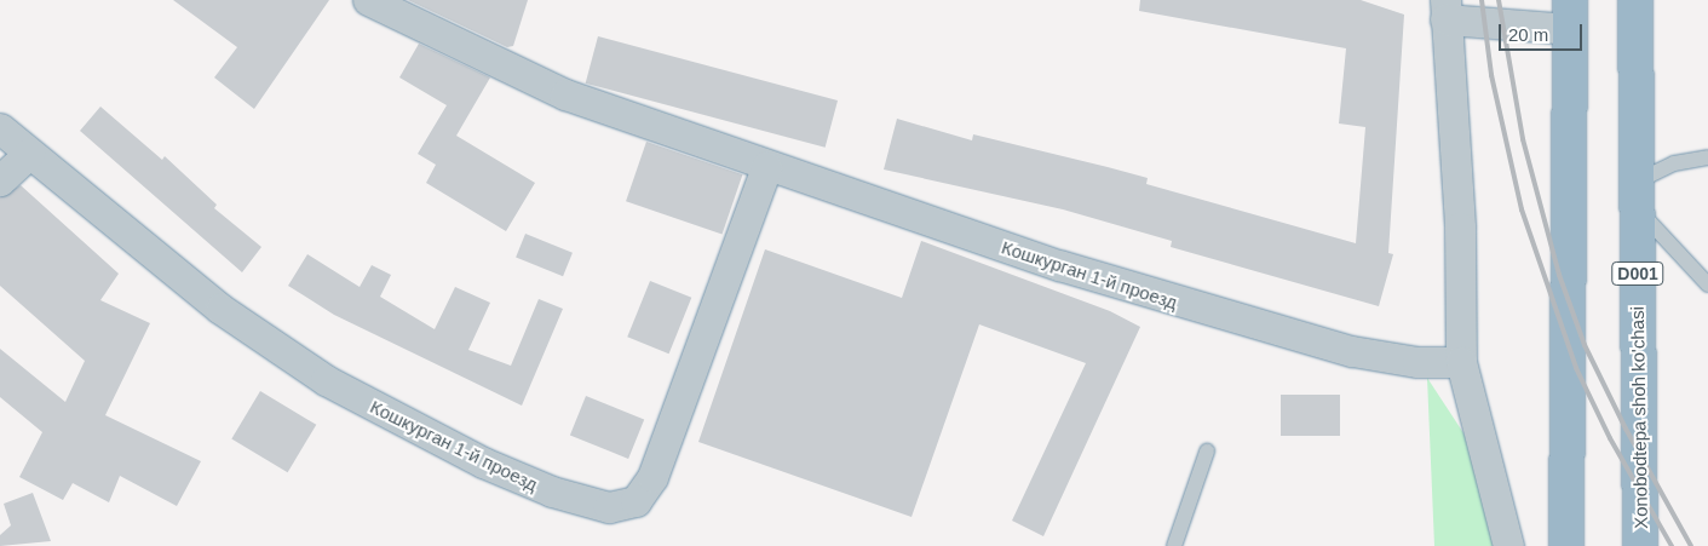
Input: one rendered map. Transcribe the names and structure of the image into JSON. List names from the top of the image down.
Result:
{
  "streets": {
    "highway": ["D001", "Xonobodtepa shoh ko'chasi"],
    "street": ["Кошкурган 1-й проезд"]
  },
  "scale_bar": "20 m"
}
